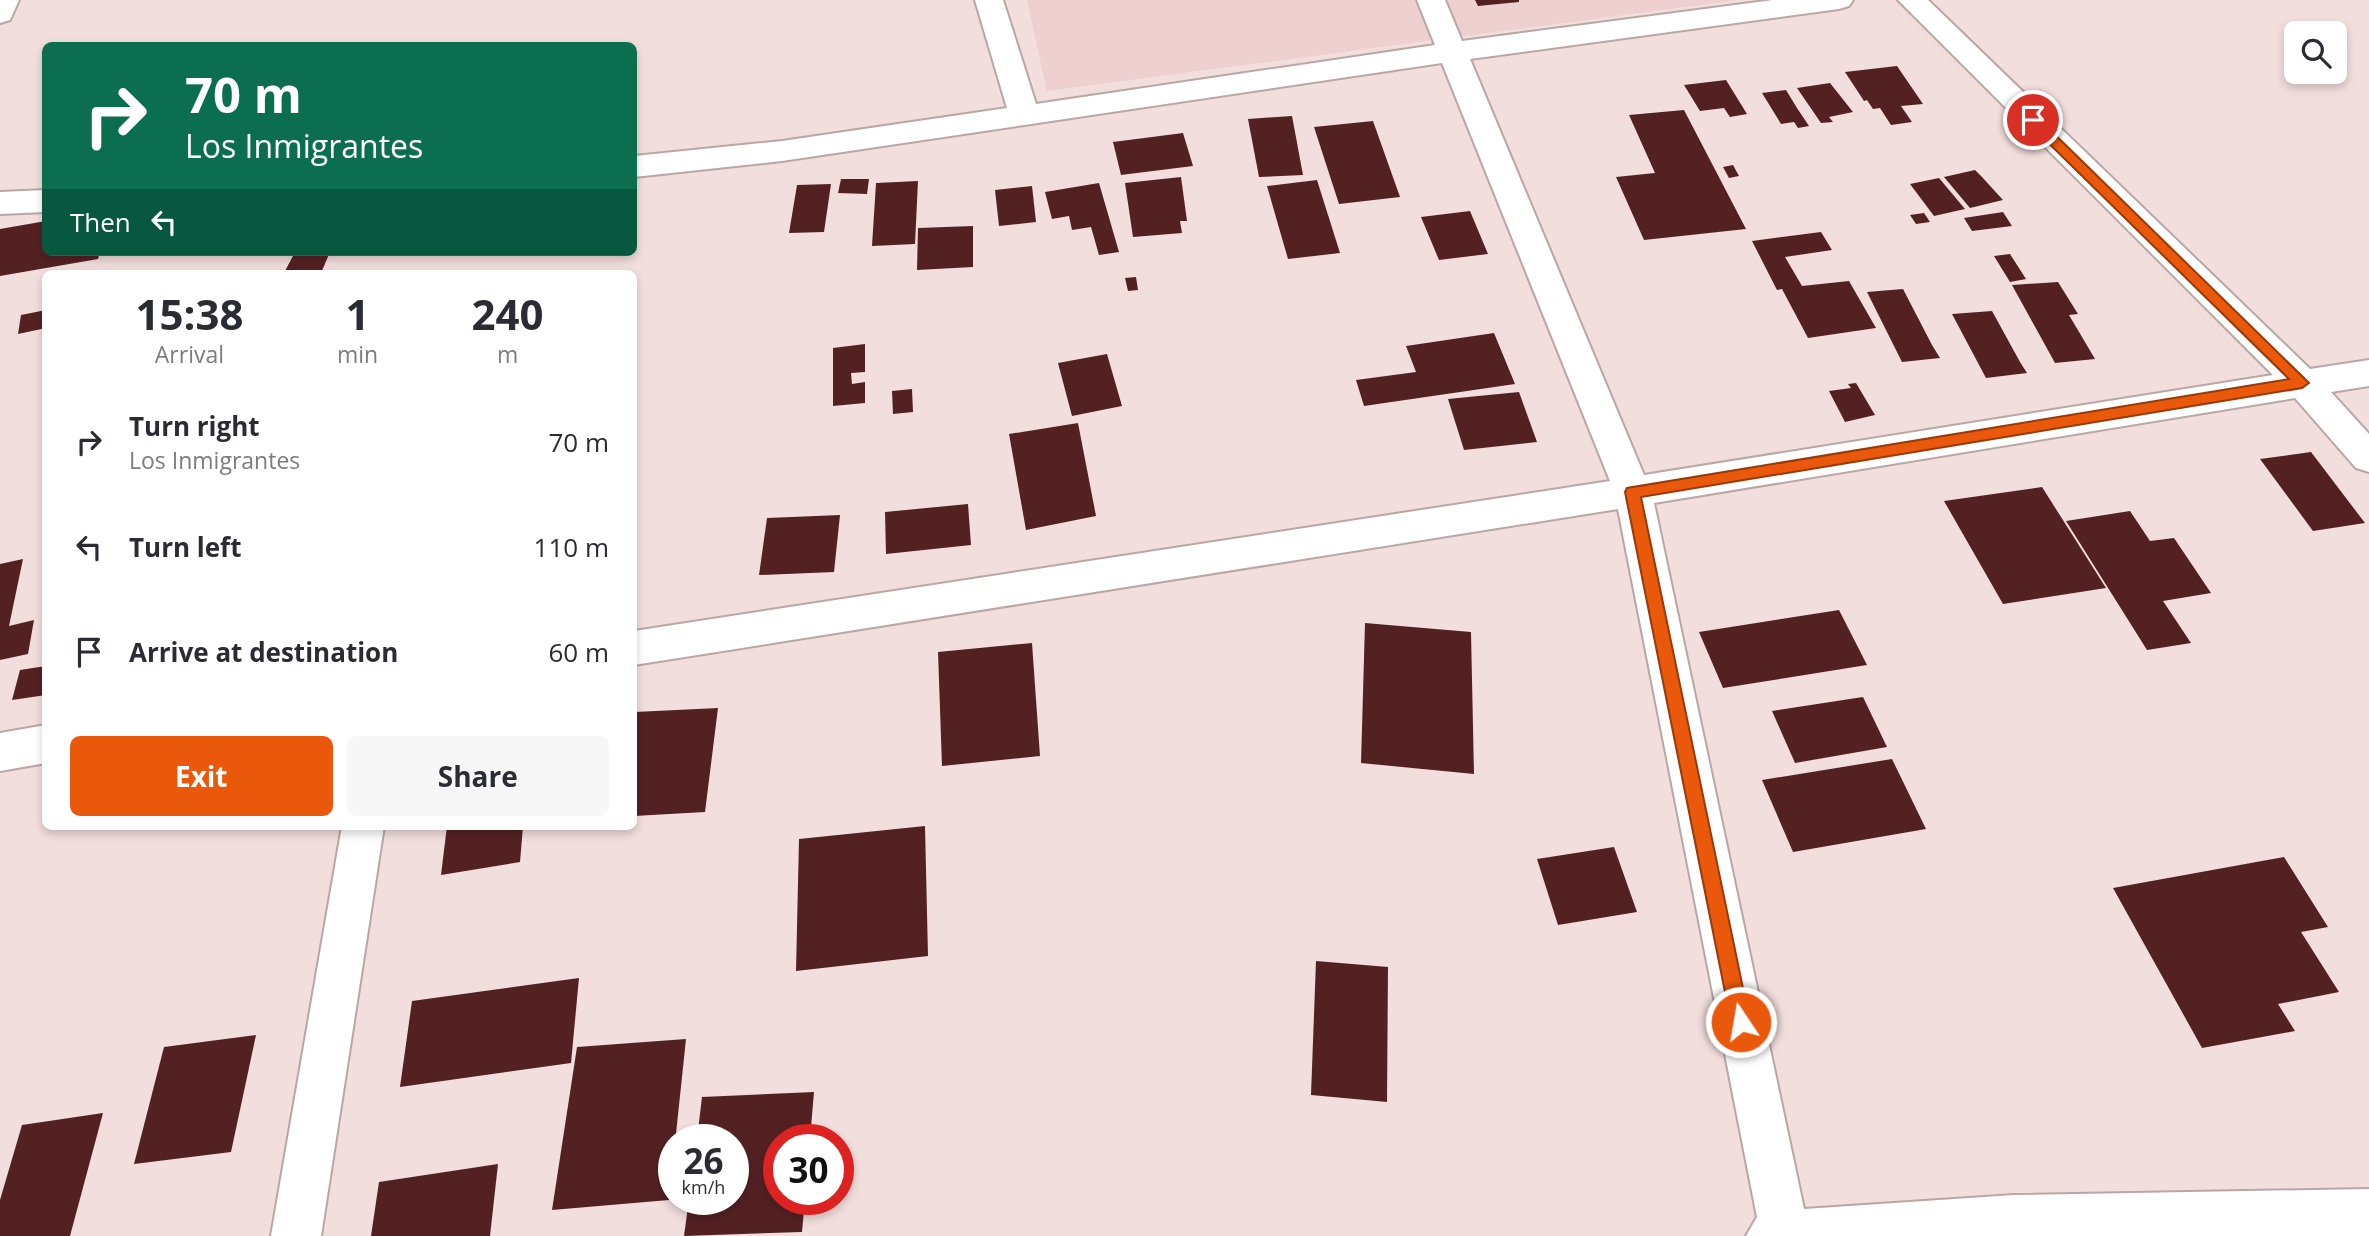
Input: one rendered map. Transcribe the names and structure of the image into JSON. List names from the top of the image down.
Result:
{
  "page": {
    "turn": ["70 m", "Los Inmigrantes"],
    "then": "Then",
    "eta": [
      "15:38",
      "Arrival",
      "1",
      "min",
      "240",
      "m"
    ],
    "list": [
      {
        "name": "Turn right",
        "note": "Los Inmigrantes",
        "value": "70 m"
      },
      {
        "name": "Turn left",
        "value": "110 m"
      },
      {
        "name": "Arrive at destination",
        "value": "60 m"
      }
    ],
    "buttons": ["Exit", "Share"],
    "speed": "26 km/h",
    "limit": "30"
  }
}
